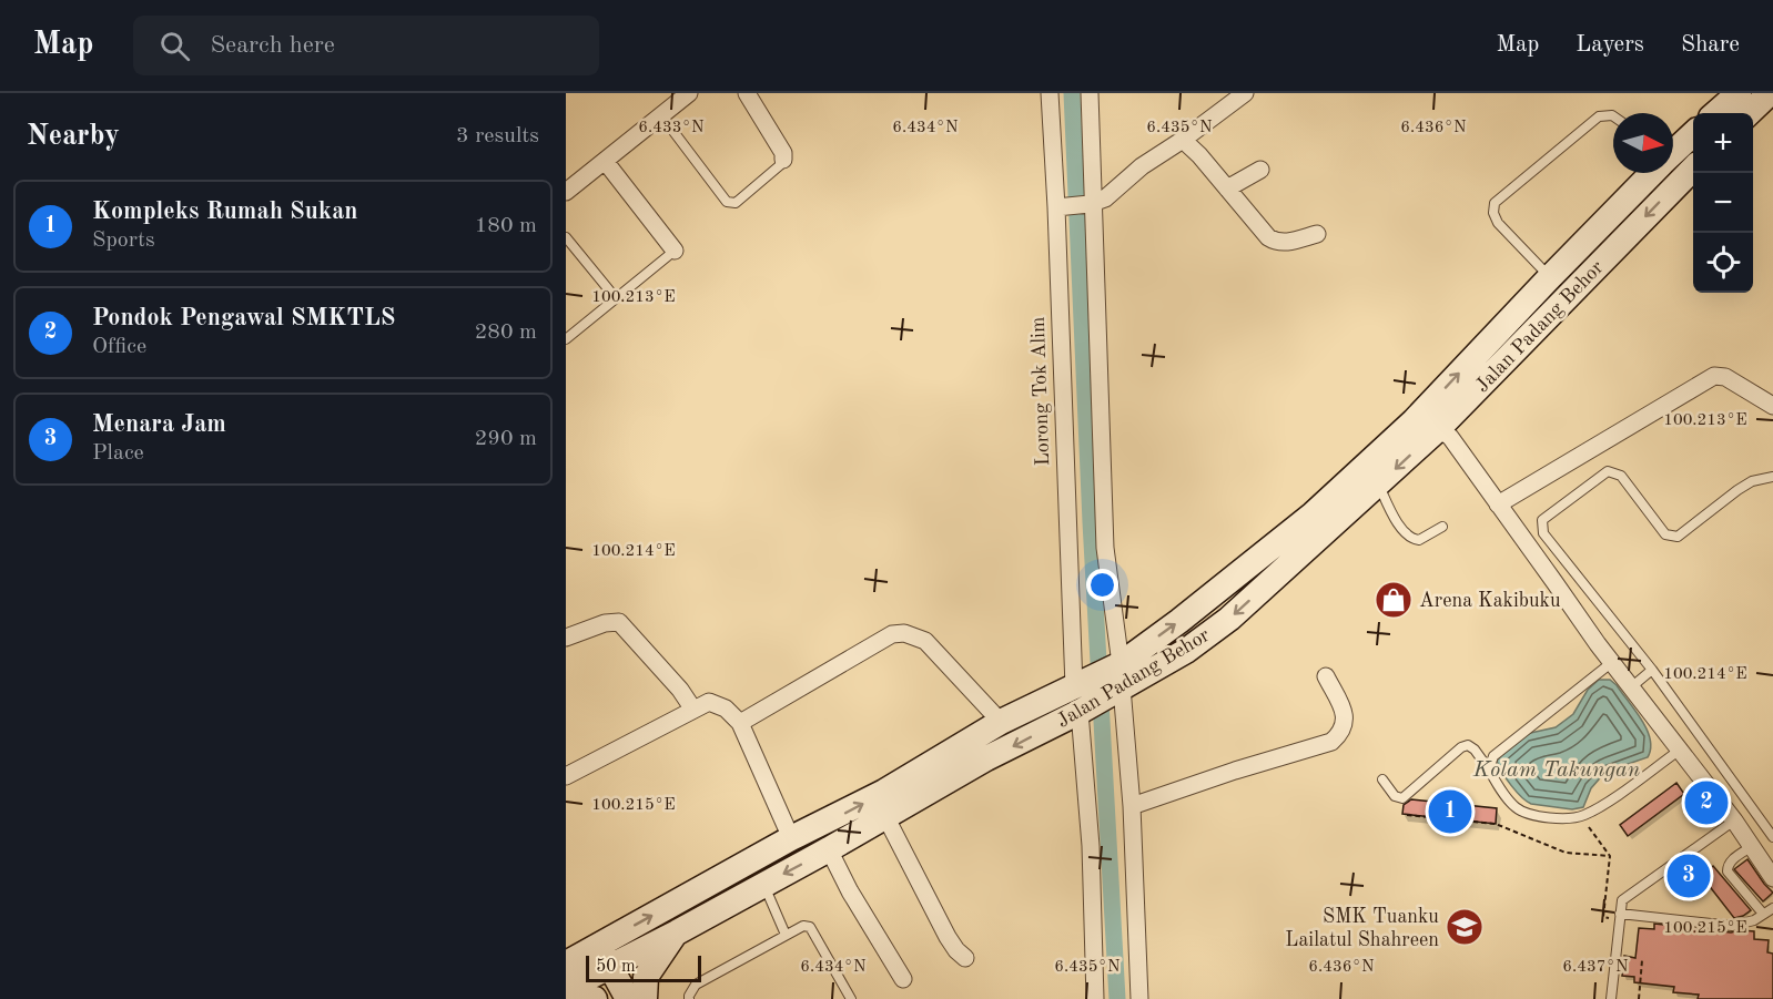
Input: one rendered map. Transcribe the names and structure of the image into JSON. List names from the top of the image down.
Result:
{
  "streets": {
    "main road": ["Jalan Padang Behor"],
    "street": ["Lorong Tok Alim"]
  },
  "crossings": [
    ["Jalan Padang Behor", "Lorong Tok Alim"]
  ],
  "water": ["Kolam Takungan"],
  "places": {
    "shop": ["Arena Kakibuku"],
    "school or university": ["SMK Tuanku Lailatul Shahreen"]
  },
  "scale_bar": "50 m",
  "north": "right",
  "page": {
    "header": "Map",
    "search": "Search here",
    "nav": ["Map", "Layers", "Share"],
    "heading": ["Nearby", "3 results"],
    "map_buttons": ["+", "−"],
    "list": [
      {
        "mark": "1",
        "name": "Kompleks Rumah Sukan",
        "note": "Sports",
        "value": "180 m"
      },
      {
        "mark": "2",
        "name": "Pondok Pengawal SMKTLS",
        "note": "Office",
        "value": "280 m"
      },
      {
        "mark": "3",
        "name": "Menara Jam",
        "note": "Place",
        "value": "290 m"
      }
    ],
    "pins": ["2", "1", "3"],
    "scale": "50 m"
  },
  "coordinates": [
    "6.433°N",
    "6.434°N",
    "6.435°N",
    "6.436°N",
    "100.213°E",
    "100.214°E",
    "100.215°E",
    "6.437°N"
  ]
}
